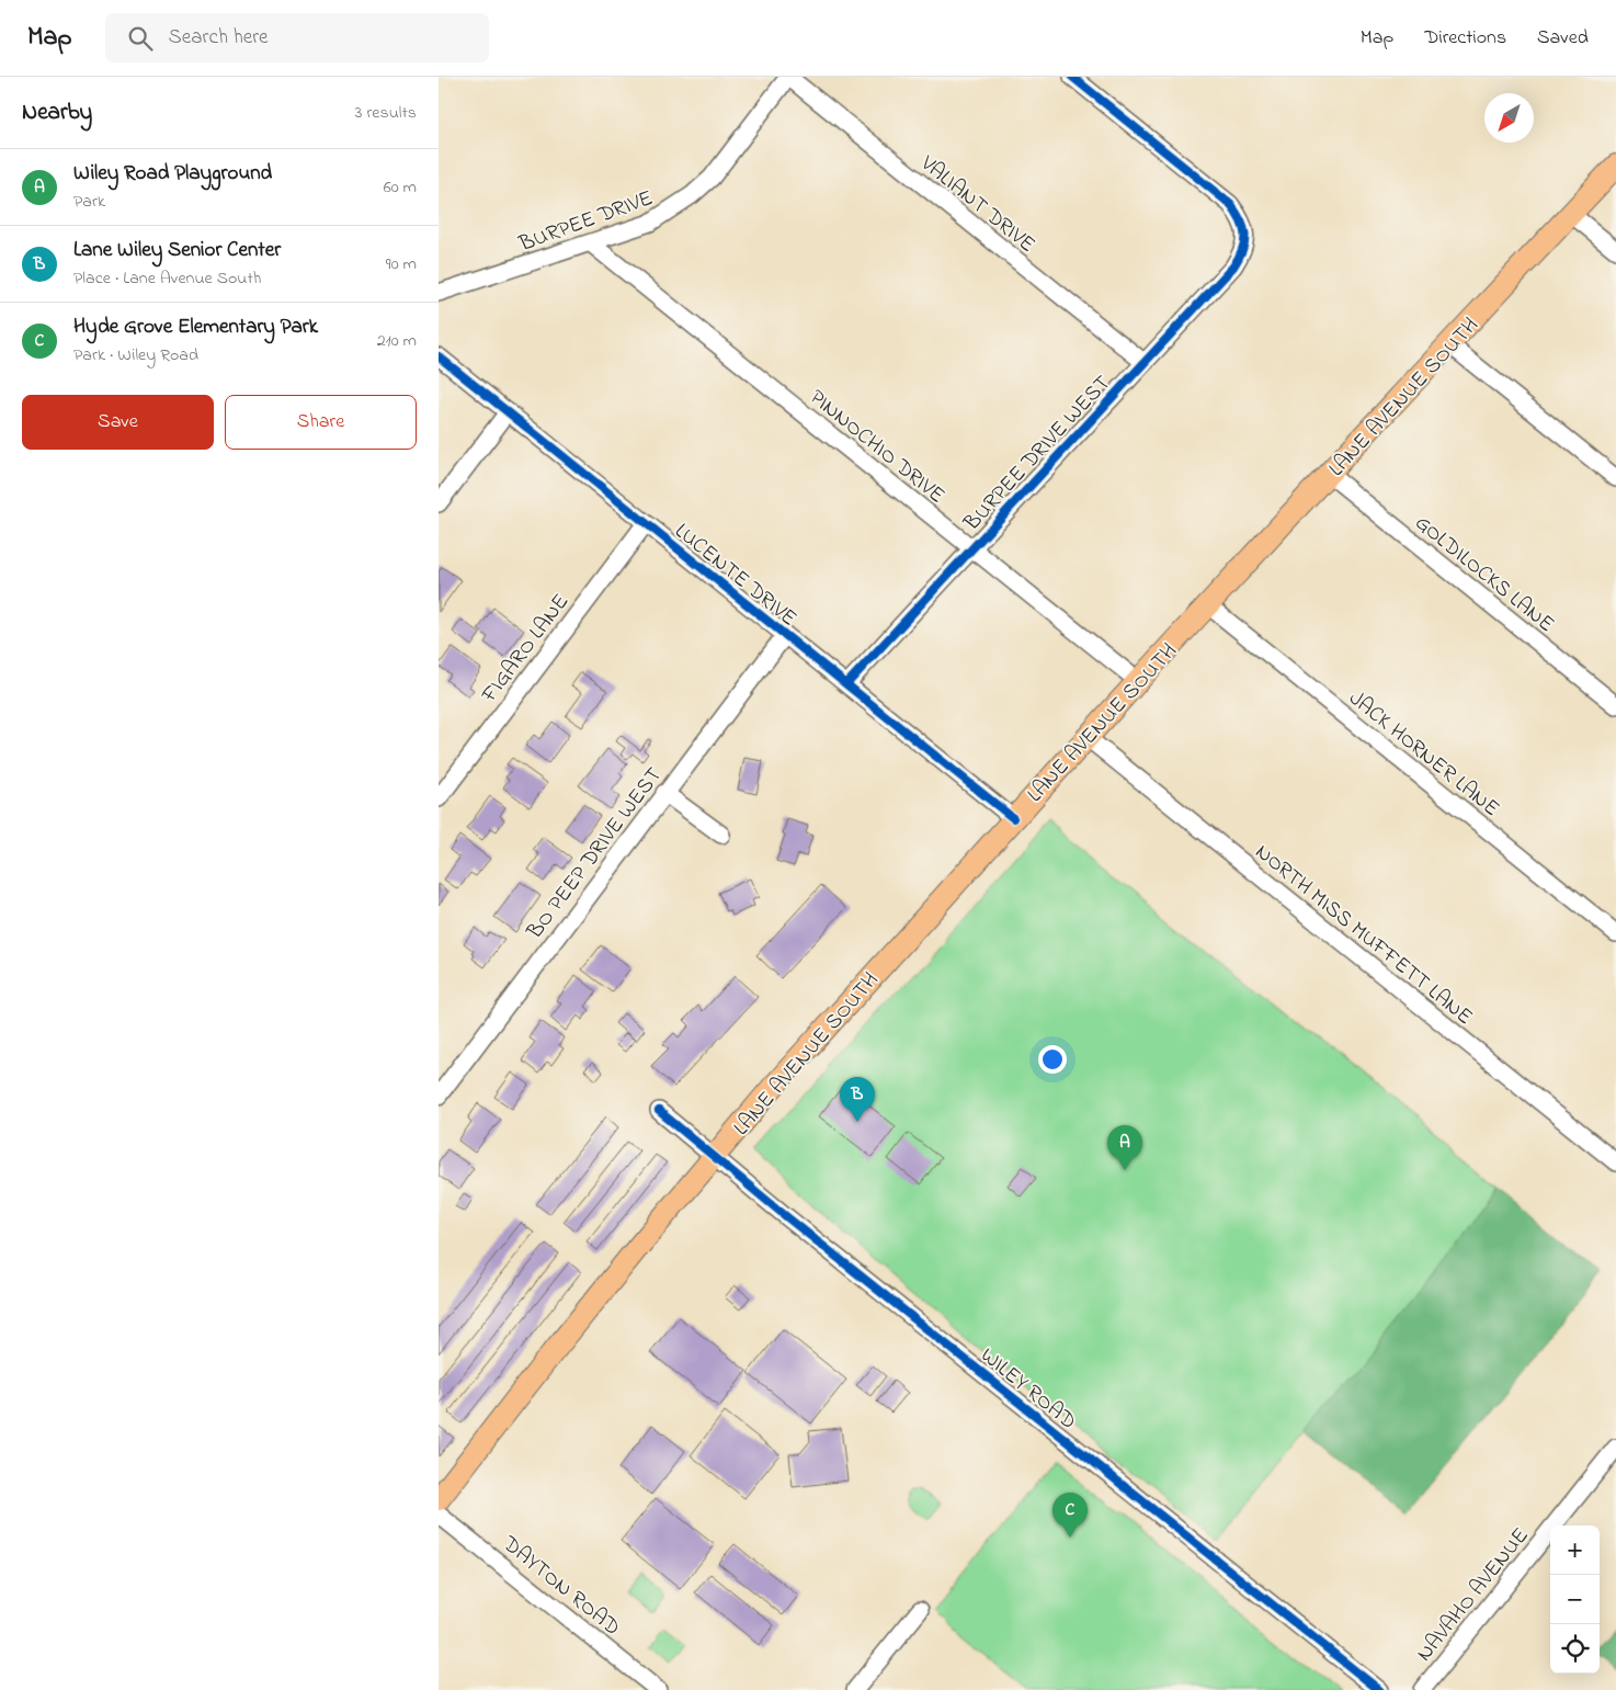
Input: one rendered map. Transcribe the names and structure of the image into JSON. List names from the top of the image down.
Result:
{
  "streets": {
    "main road": ["LANE AVENUE SOUTH"],
    "street": [
      "VALIANT DRIVE",
      "BURPEE DRIVE",
      "PINNOCHIO DRIVE",
      "BURPEE DRIVE WEST",
      "GOLDILOCKS LANE",
      "LUCENTE DRIVE",
      "FIGARO LANE",
      "JACK HORNER LANE",
      "BO PEEP DRIVE WEST",
      "NORTH MISS MUFFETT LANE",
      "WILEY ROAD",
      "DAYTON ROAD",
      "NAVAHO AVENUE"
    ]
  },
  "crossings": [
    ["VALIANT DRIVE", "BURPEE DRIVE"],
    ["VALIANT DRIVE", "BURPEE DRIVE WEST"],
    ["BURPEE DRIVE", "PINNOCHIO DRIVE"],
    ["LANE AVENUE SOUTH", "PINNOCHIO DRIVE"],
    ["LANE AVENUE SOUTH", "GOLDILOCKS LANE"],
    ["LANE AVENUE SOUTH", "LUCENTE DRIVE"],
    ["LANE AVENUE SOUTH", "JACK HORNER LANE"],
    ["LANE AVENUE SOUTH", "NORTH MISS MUFFETT LANE"],
    ["LANE AVENUE SOUTH", "WILEY ROAD"],
    ["PINNOCHIO DRIVE", "BURPEE DRIVE WEST"],
    ["BURPEE DRIVE WEST", "LUCENTE DRIVE"],
    ["LUCENTE DRIVE", "FIGARO LANE"],
    ["LUCENTE DRIVE", "BO PEEP DRIVE WEST"]
  ],
  "north": "bottom left",
  "page": {
    "header": "Map",
    "search": "Search here",
    "nav": ["Map", "Directions", "Saved"],
    "heading": ["Nearby", "3 results"],
    "list": [
      {
        "mark": "A",
        "name": "Wiley Road Playground",
        "note": "Park",
        "value": "60 m"
      },
      {
        "mark": "B",
        "name": "Lane Wiley Senior Center",
        "note": "Place · Lane Avenue South",
        "value": "90 m"
      },
      {
        "mark": "C",
        "name": "Hyde Grove Elementary Park",
        "note": "Park · Wiley Road",
        "value": "210 m"
      }
    ],
    "buttons": ["Save", "Share"],
    "pins": ["B", "A", "C"],
    "map_buttons": ["+", "−"]
  }
}
